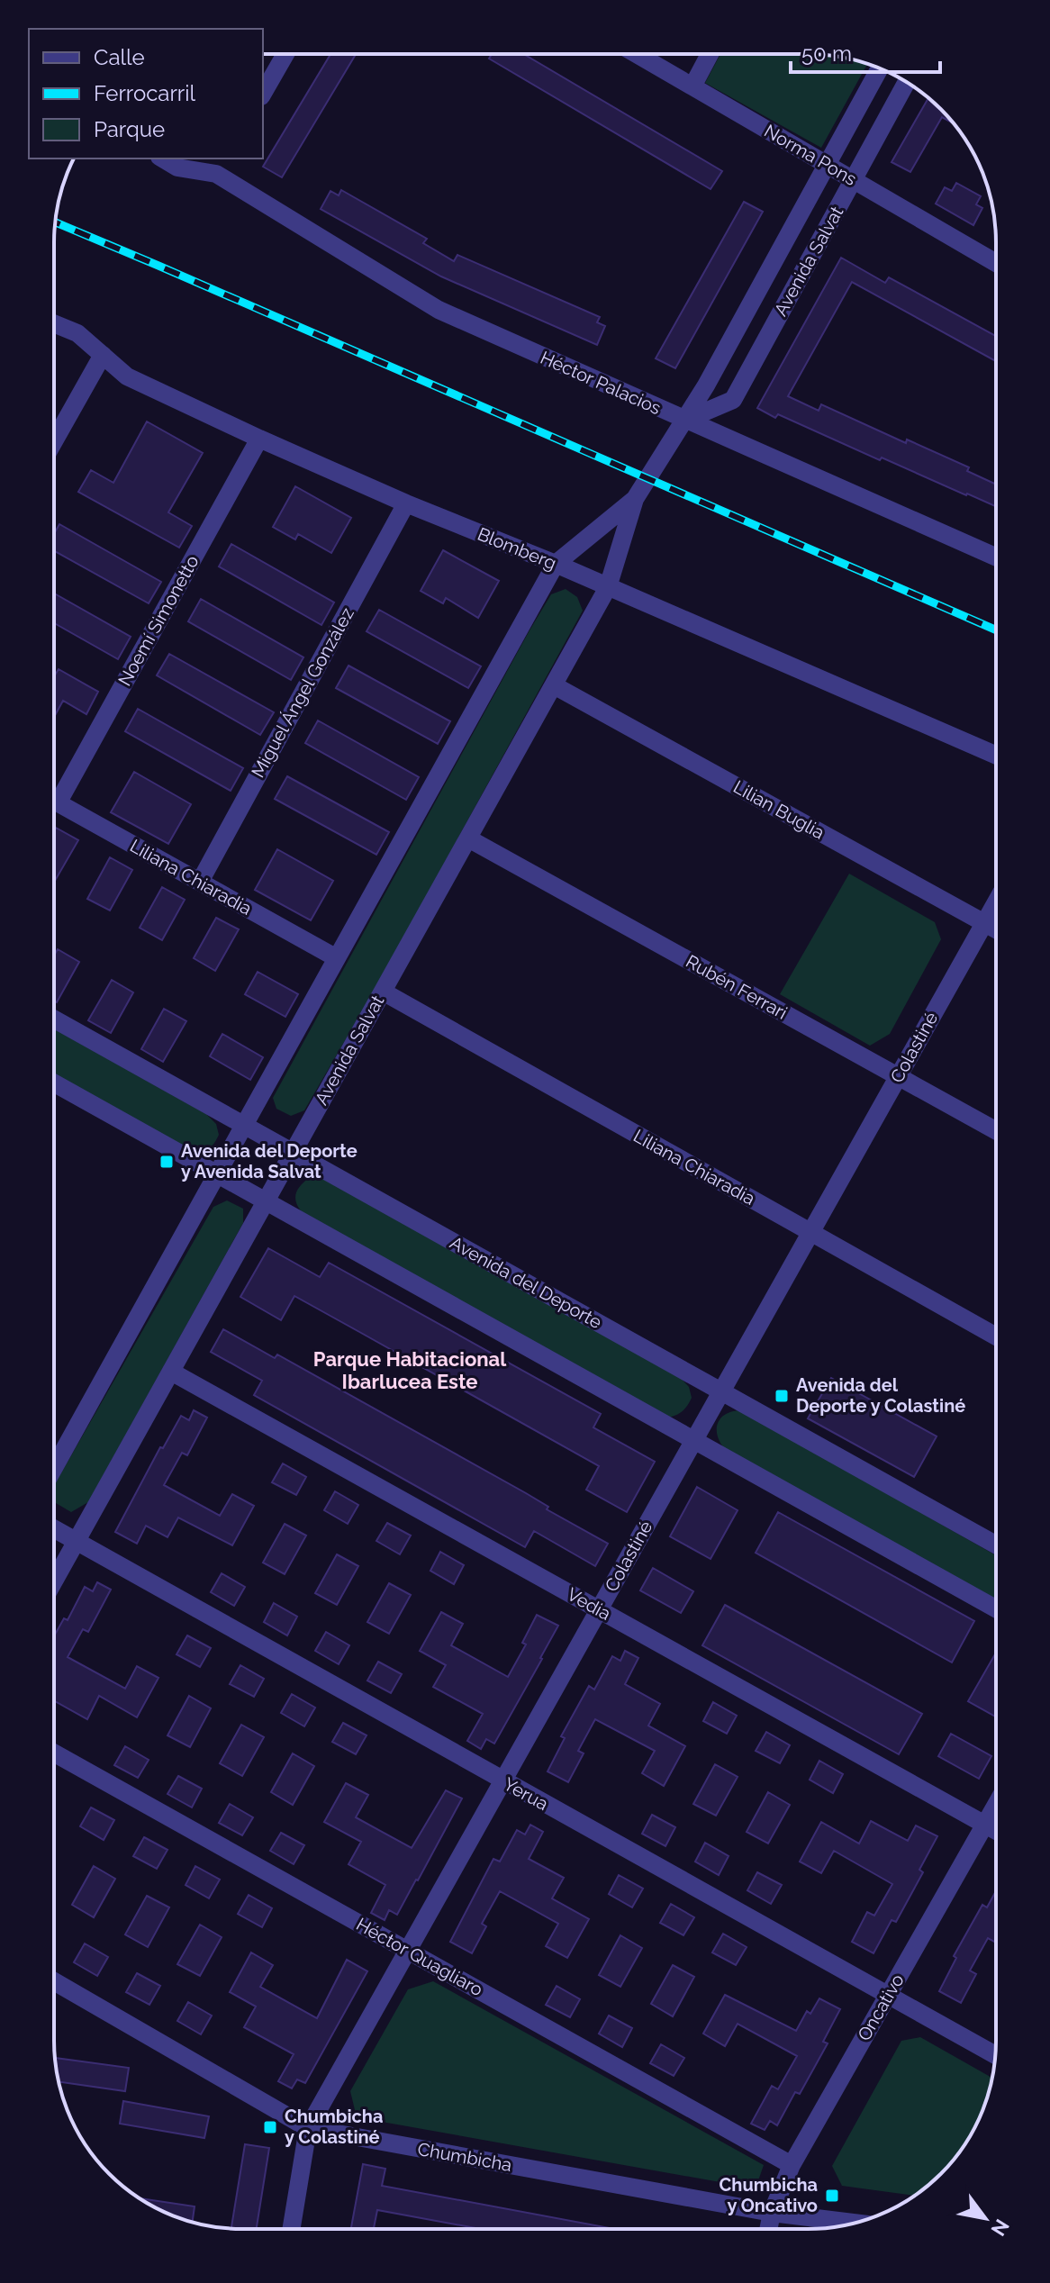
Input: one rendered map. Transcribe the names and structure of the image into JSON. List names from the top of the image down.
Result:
{
  "streets": {
    "street": [
      "Norma Pons",
      "Avenida Salvat",
      "Héctor Palacios",
      "Blomberg",
      "Noemí Simonetto",
      "Miguel Ángel González",
      "Lilian Buglia",
      "Liliana Chiaradia",
      "Rubén Ferrari",
      "Colastiné",
      "Avenida del Deporte",
      "Vedia",
      "Yerua",
      "Héctor Quagliaro",
      "Oncativo",
      "Chumbicha"
    ]
  },
  "crossings": [
    ["Norma Pons", "Avenida Salvat"],
    ["Avenida Salvat", "Héctor Palacios"],
    ["Avenida Salvat", "Blomberg"],
    ["Avenida Salvat", "Lilian Buglia"],
    ["Avenida Salvat", "Liliana Chiaradia"],
    ["Avenida Salvat", "Rubén Ferrari"],
    ["Avenida Salvat", "Avenida del Deporte"],
    ["Avenida Salvat", "Vedia"],
    ["Avenida Salvat", "Yerua"],
    ["Blomberg", "Noemí Simonetto"],
    ["Blomberg", "Miguel Ángel González"],
    ["Miguel Ángel González", "Liliana Chiaradia"],
    ["Lilian Buglia", "Colastiné"],
    ["Liliana Chiaradia", "Colastiné"],
    ["Rubén Ferrari", "Colastiné"],
    ["Colastiné", "Avenida del Deporte"],
    ["Colastiné", "Vedia"],
    ["Colastiné", "Yerua"],
    ["Colastiné", "Héctor Quagliaro"],
    ["Colastiné", "Chumbicha"],
    ["Vedia", "Oncativo"],
    ["Yerua", "Oncativo"],
    ["Héctor Quagliaro", "Oncativo"],
    ["Oncativo", "Chumbicha"]
  ],
  "districts": ["Parque Habitacional Ibarlucea Este"],
  "places": {
    "transit": [
      "Avenida del Deporte y Avenida Salvat",
      "Avenida del Deporte y Colastiné",
      "Chumbicha y Colastiné",
      "Chumbicha y Oncativo"
    ]
  },
  "legend": ["Calle", "Ferrocarril", "Parque"],
  "scale_bar": "50 m",
  "north": "bottom right"
}
